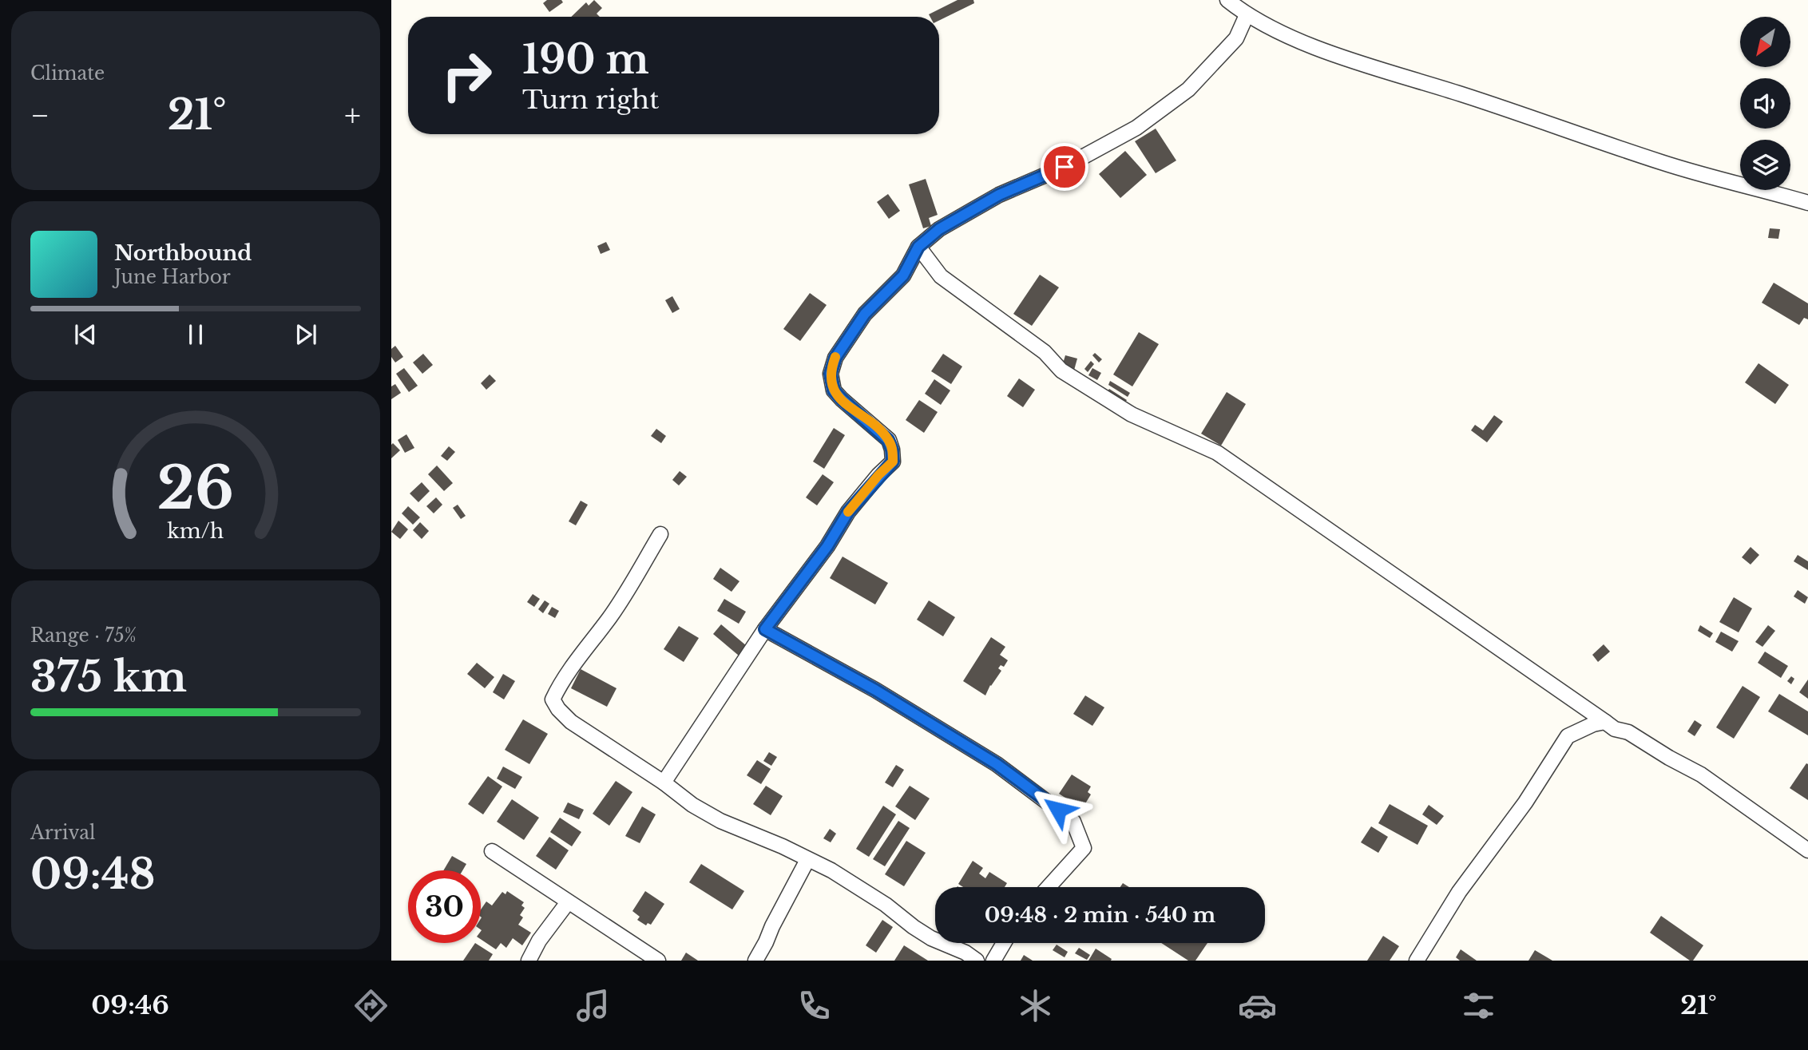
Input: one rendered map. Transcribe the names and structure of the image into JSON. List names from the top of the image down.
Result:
{
  "north": "bottom left",
  "page": {
    "tile": [
      "Climate",
      ["Range · 75%", "375 km"],
      ["Arrival", "09:48"]
    ],
    "turn": ["190 m", "Turn right"],
    "heat": ["−", "21°", "+"],
    "song": ["Northbound", "June Harbor"],
    "limit": "30",
    "trip": "09:48 · 2 min · 540 m",
    "tabs": ["09:46", "21°"],
    "gauge": ["26", "km/h"]
  }
}
